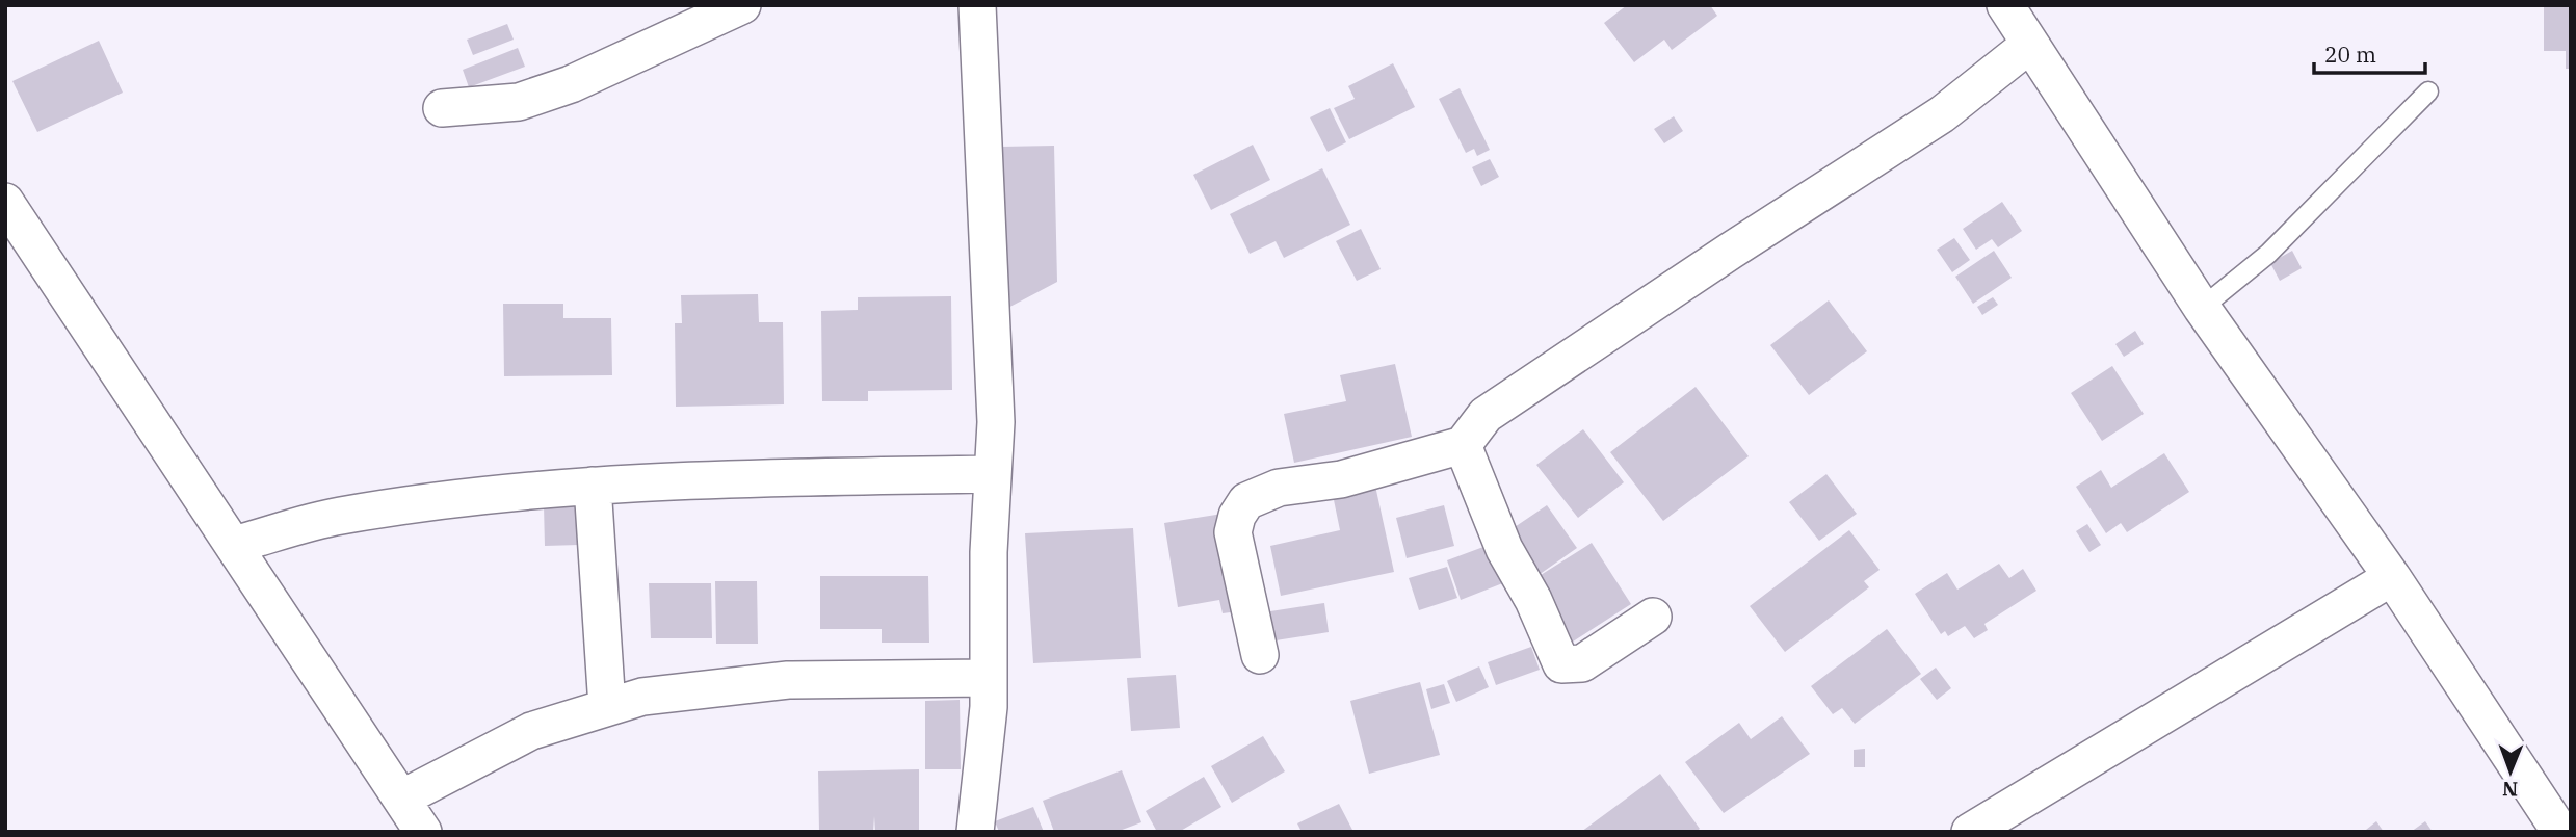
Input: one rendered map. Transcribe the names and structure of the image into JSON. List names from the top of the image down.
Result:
{
  "scale_bar": "20 m",
  "north": "bottom"
}
